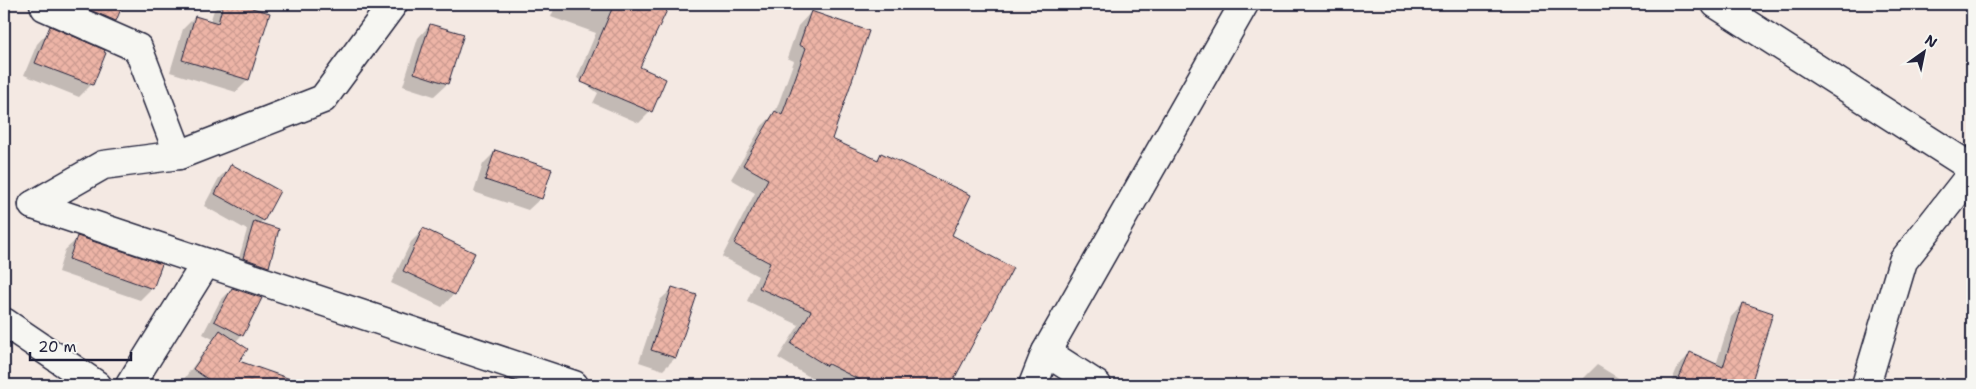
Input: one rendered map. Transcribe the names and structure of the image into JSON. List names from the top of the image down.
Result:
{
  "scale_bar": "20 m",
  "north": "top right"
}
